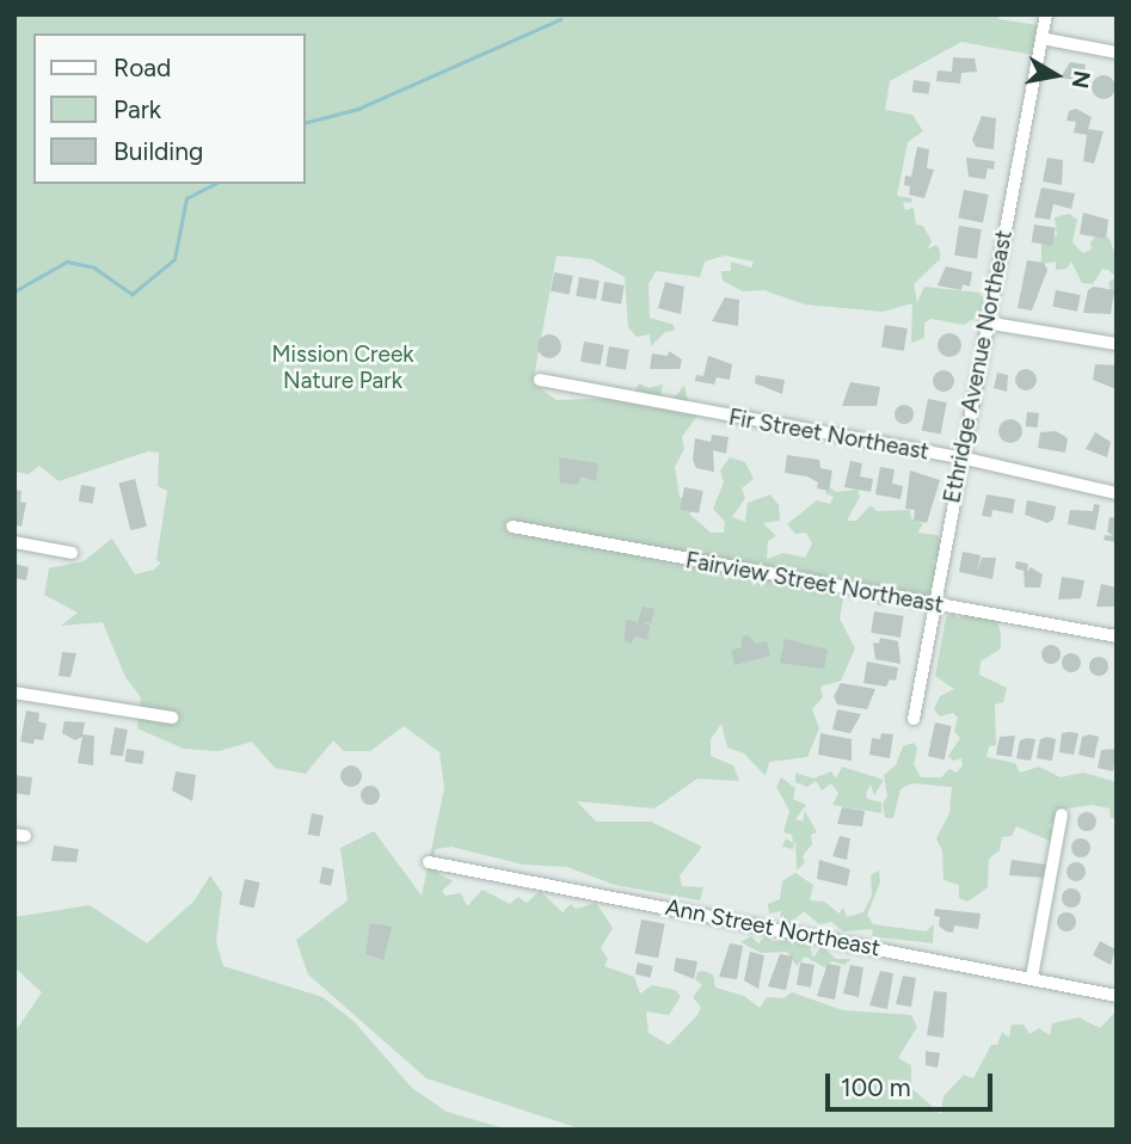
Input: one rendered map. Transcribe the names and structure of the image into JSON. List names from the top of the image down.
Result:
{
  "streets": {
    "street": [
      "Ethridge Avenue Northeast",
      "Fir Street Northeast",
      "Fairview Street Northeast",
      "Ann Street Northeast"
    ]
  },
  "crossings": [
    ["Ethridge Avenue Northeast", "Fir Street Northeast"],
    ["Ethridge Avenue Northeast", "Fairview Street Northeast"]
  ],
  "parks": ["Mission Creek Nature Park"],
  "legend": ["Road", "Park", "Building"],
  "scale_bar": "100 m",
  "north": "right"
}
